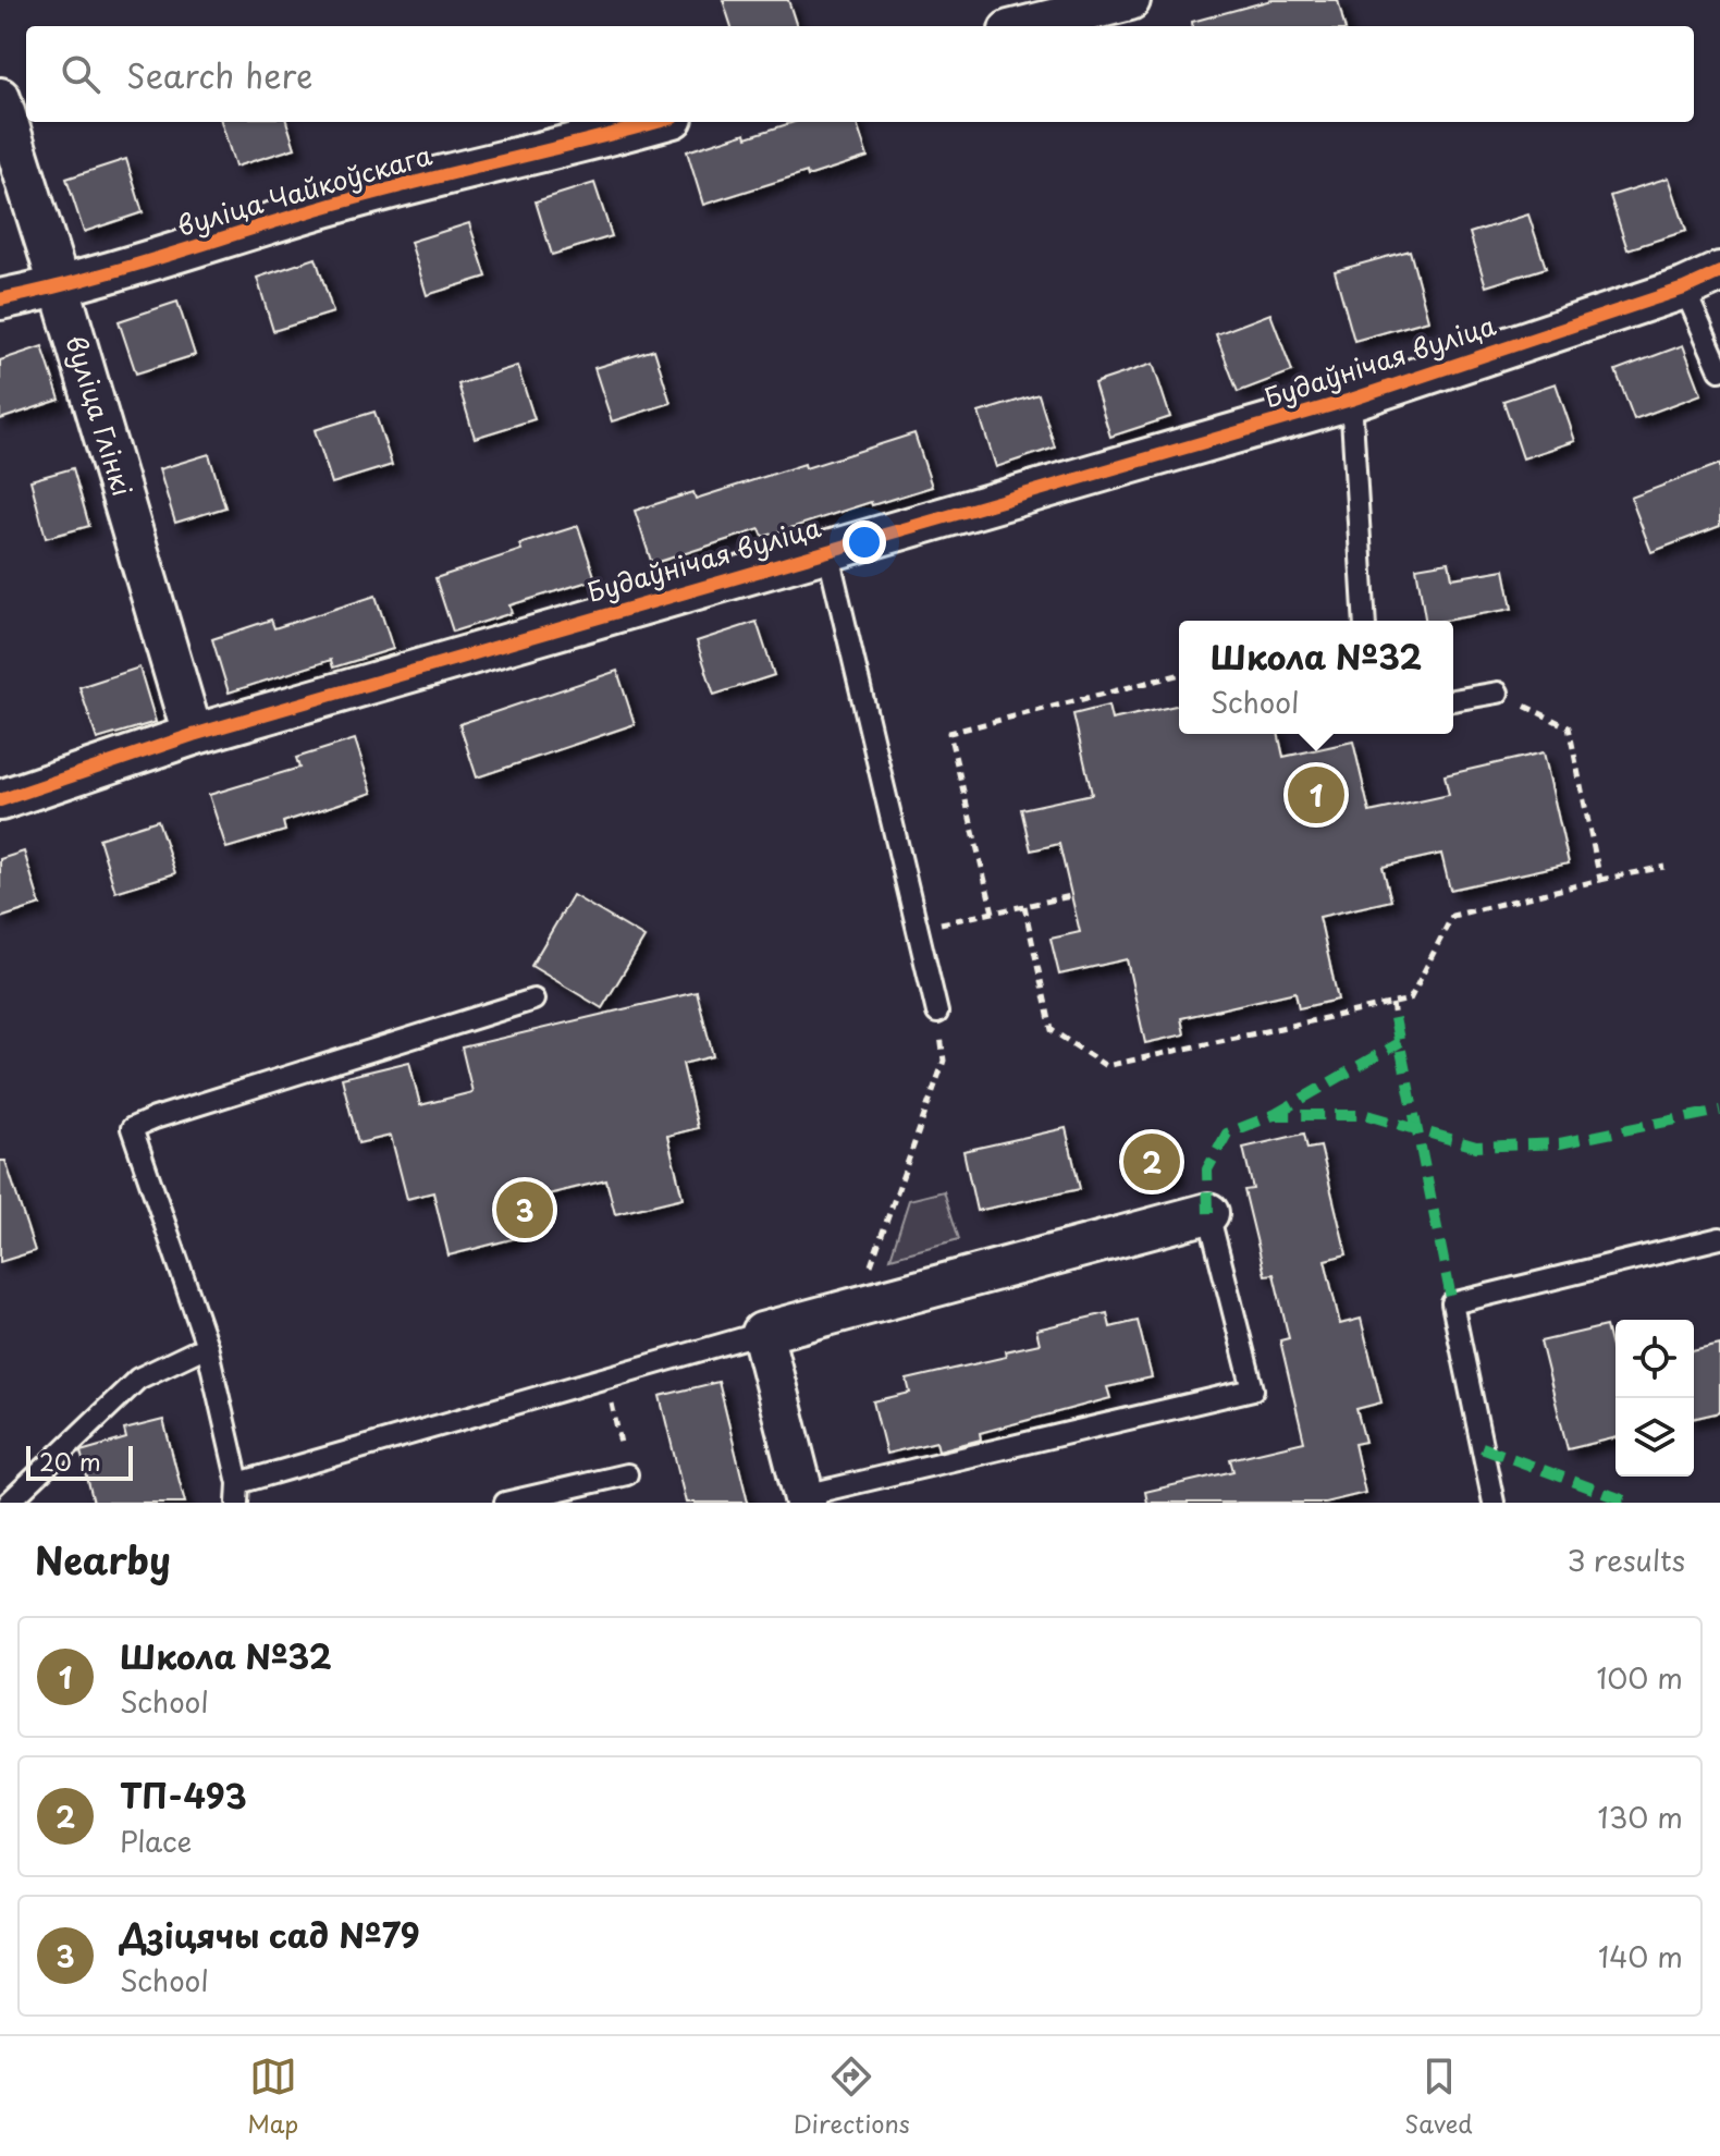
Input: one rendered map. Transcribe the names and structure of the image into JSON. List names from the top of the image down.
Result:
{
  "streets": {
    "street": ["вуліца Чайкоўскага", "Будаўнічая вуліца", "вуліца Глінкі"]
  },
  "crossings": [
    ["вуліца Чайкоўскага", "вуліца Глінкі"],
    ["Будаўнічая вуліца", "вуліца Глінкі"]
  ],
  "scale_bar": "20 m",
  "page": {
    "search": "Search here",
    "popup": ["Школа №32", "School"],
    "pins": ["1", "2", "3"],
    "scale": "20 m",
    "heading": ["Nearby", "3 results"],
    "list": [
      {
        "mark": "1",
        "name": "Школа №32",
        "note": "School",
        "value": "100 m"
      },
      {
        "mark": "2",
        "name": "ТП-493",
        "note": "Place",
        "value": "130 m"
      },
      {
        "mark": "3",
        "name": "Дзіцячы сад №79",
        "note": "School",
        "value": "140 m"
      }
    ],
    "nav": ["Map", "Directions", "Saved"]
  }
}
